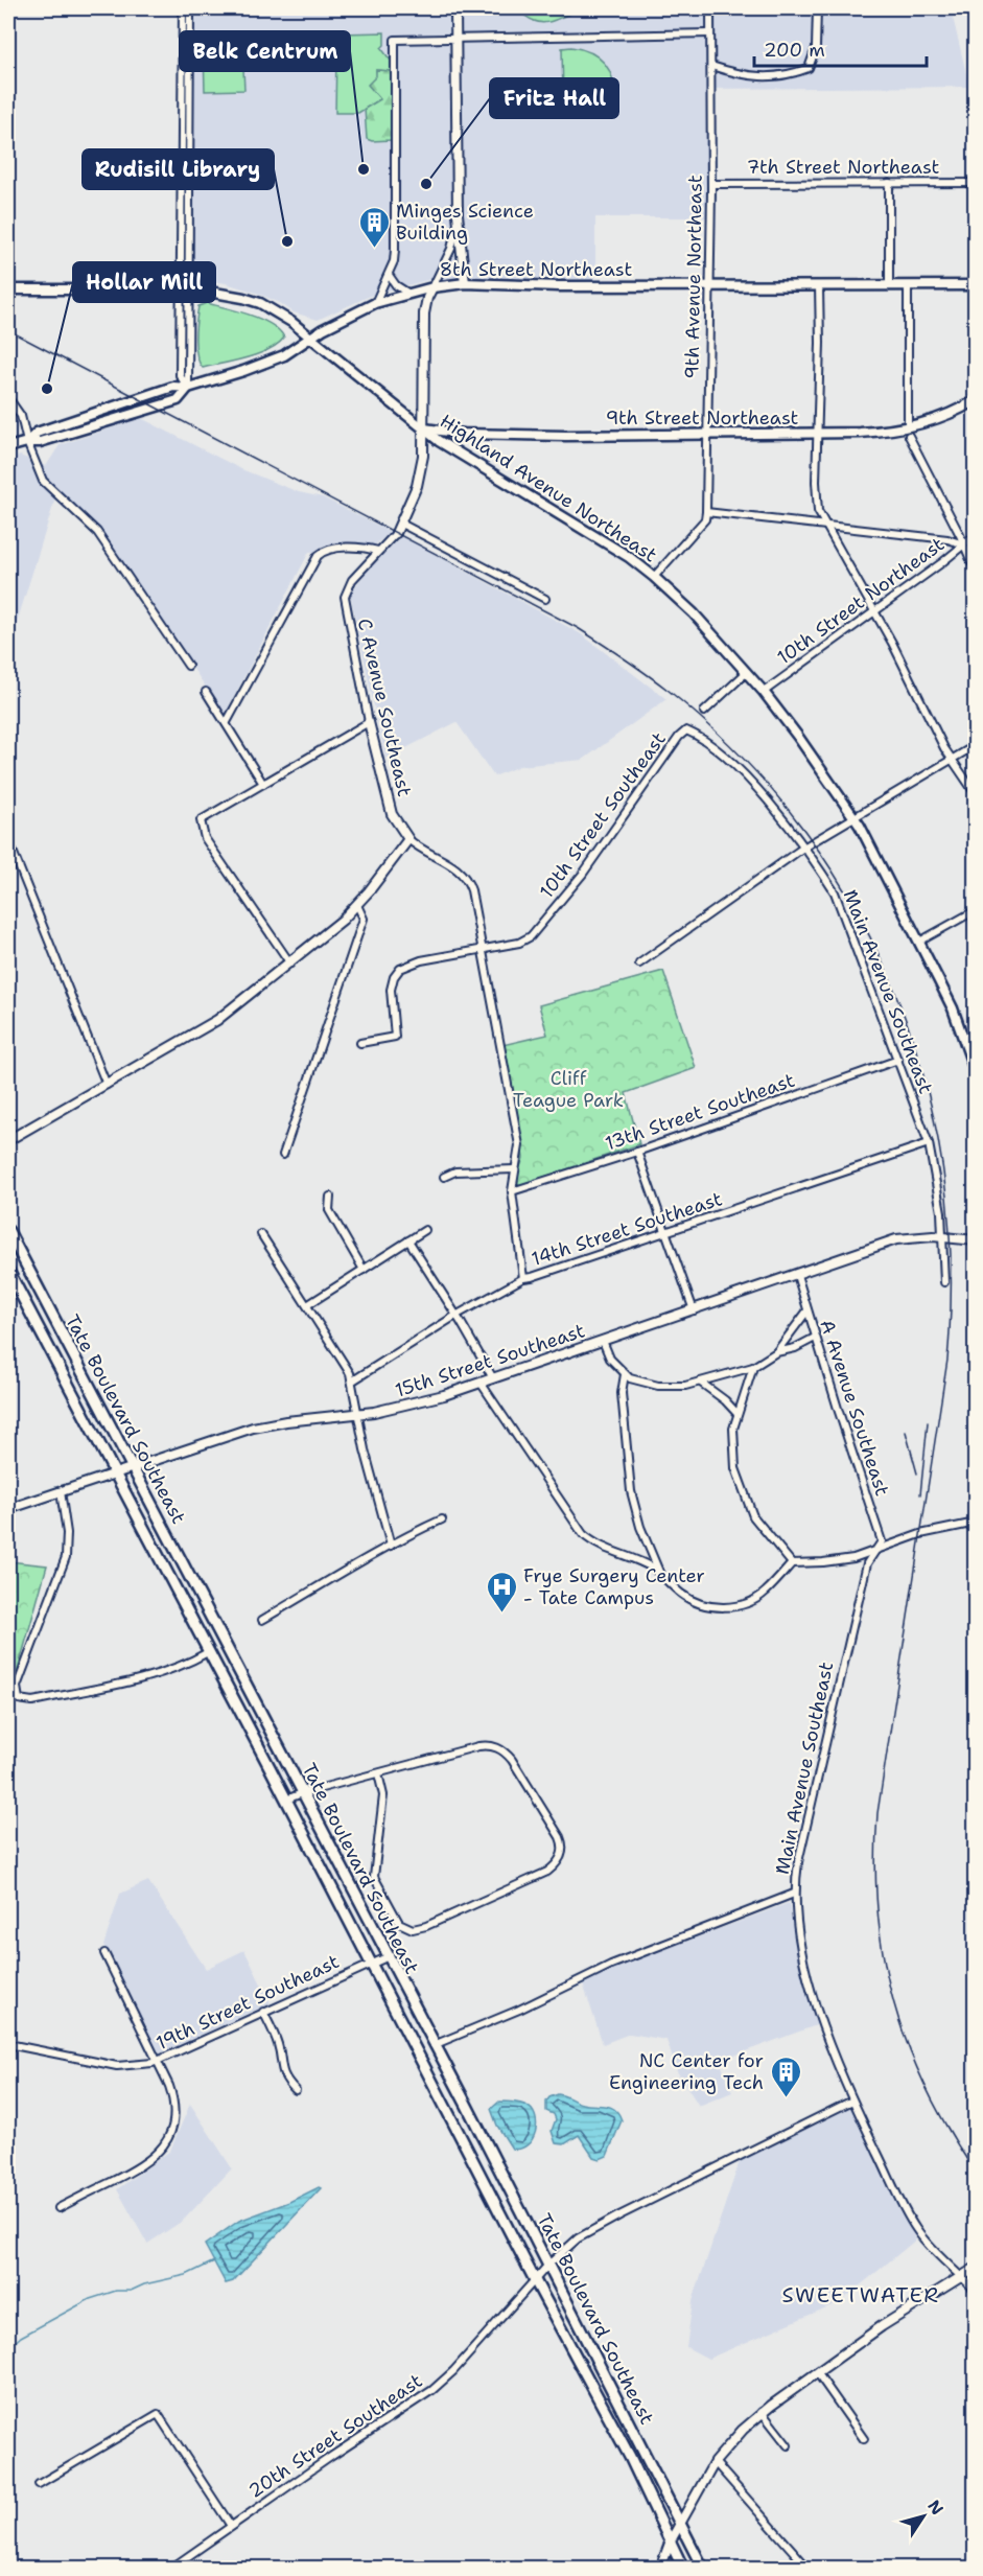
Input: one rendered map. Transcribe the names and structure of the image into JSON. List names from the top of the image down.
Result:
{
  "streets": {
    "main road": [
      "8th Street Northeast",
      "9th Street Northeast",
      "Highland Avenue Northeast",
      "Tate Boulevard Southeast"
    ],
    "street": [
      "7th Street Northeast",
      "9th Avenue Northeast",
      "10th Street Northeast",
      "C Avenue Southeast",
      "10th Street Southeast",
      "Main Avenue Southeast",
      "13th Street Southeast",
      "14th Street Southeast",
      "15th Street Southeast",
      "A Avenue Southeast",
      "19th Street Southeast",
      "20th Street Southeast"
    ]
  },
  "crossings": [
    ["7th Street Northeast", "9th Avenue Northeast"],
    ["8th Street Northeast", "9th Avenue Northeast"],
    ["8th Street Northeast", "Highland Avenue Northeast"],
    ["9th Avenue Northeast", "9th Street Northeast"],
    ["9th Street Northeast", "Highland Avenue Northeast"],
    ["Highland Avenue Northeast", "10th Street Northeast"],
    ["C Avenue Southeast", "10th Street Southeast"],
    ["C Avenue Southeast", "13th Street Southeast"],
    ["C Avenue Southeast", "14th Street Southeast"],
    ["10th Street Southeast", "Main Avenue Southeast"],
    ["Main Avenue Southeast", "13th Street Southeast"],
    ["Main Avenue Southeast", "14th Street Southeast"],
    ["Main Avenue Southeast", "15th Street Southeast"],
    ["Main Avenue Southeast", "A Avenue Southeast"],
    ["Main Avenue Southeast", "20th Street Southeast"],
    ["15th Street Southeast", "A Avenue Southeast"],
    ["15th Street Southeast", "Tate Boulevard Southeast"],
    ["Tate Boulevard Southeast", "19th Street Southeast"],
    ["Tate Boulevard Southeast", "20th Street Southeast"]
  ],
  "districts": ["SWEETWATER"],
  "parks": ["Cliff Teague Park"],
  "places": {
    "other": [
      "Belk Centrum",
      "Fritz Hall",
      "Rudisill Library",
      "Hollar Mill"
    ],
    "building": ["Minges Science Building", "NC Center for Engineering Tech"],
    "hospital": ["Frye Surgery Center - Tate Campus"]
  },
  "scale_bar": "200 m",
  "north": "top right"
}
